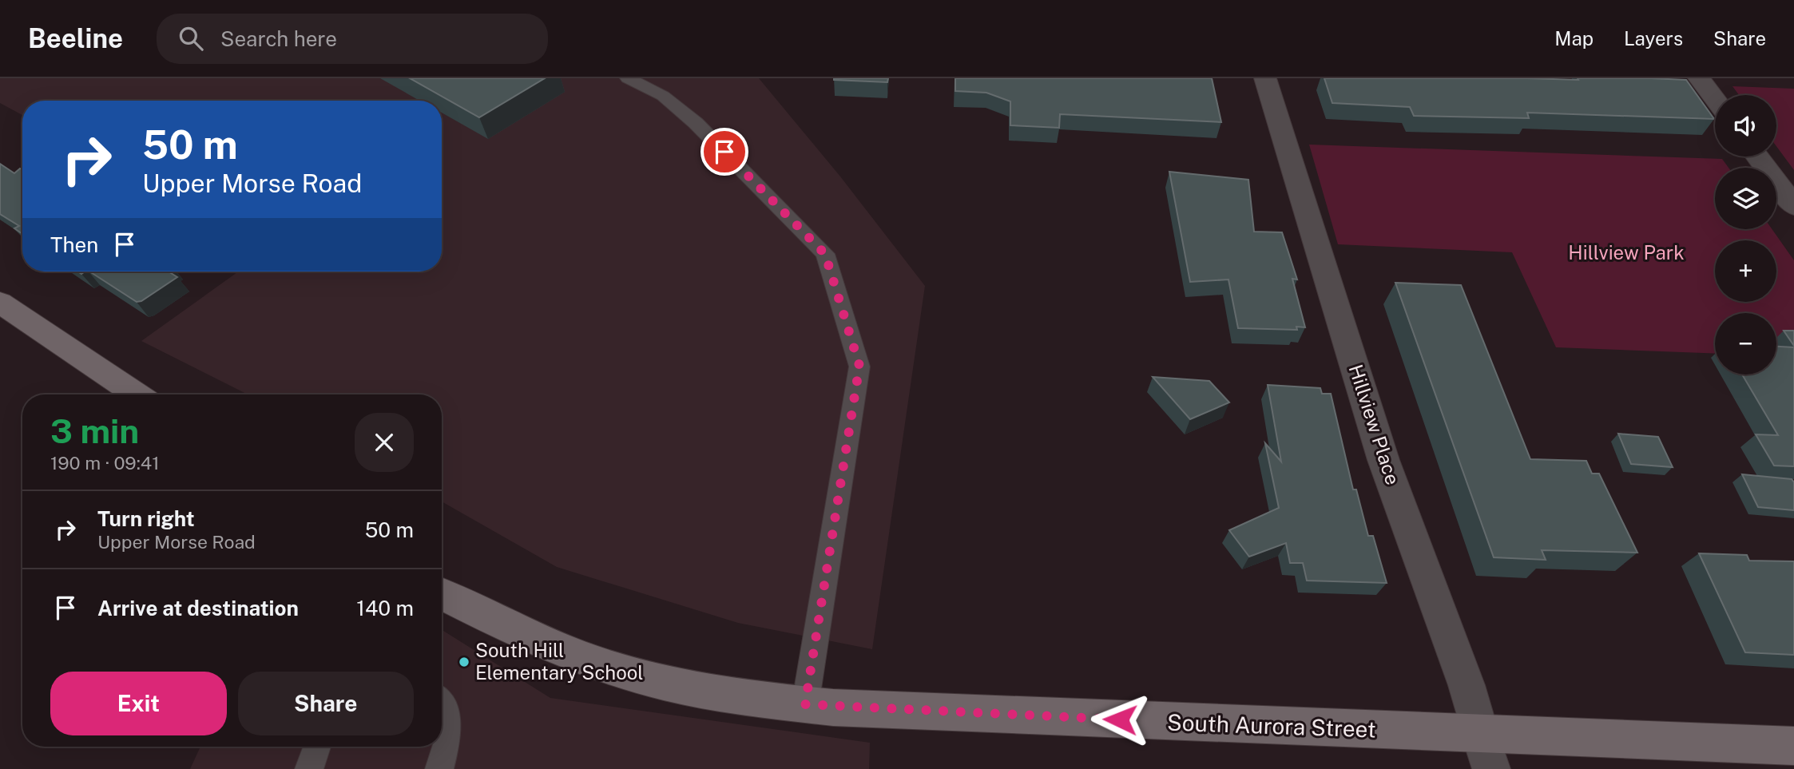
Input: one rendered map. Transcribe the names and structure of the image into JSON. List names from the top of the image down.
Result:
{
  "streets": {
    "main road": ["South Aurora Street"],
    "street": ["Hillview Place"]
  },
  "crossings": [
    ["Hillview Place", "South Aurora Street"]
  ],
  "parks": ["Hillview Park"],
  "places": ["South Hill Elementary School"],
  "page": {
    "header": "Beeline",
    "search": "Search here",
    "nav": ["Map", "Layers", "Share"],
    "map_buttons": ["+", "−"],
    "turn": ["50 m", "Upper Morse Road"],
    "then": "Then",
    "heading": ["3 min", "190 m · 09:41"],
    "list": [
      {
        "name": "Turn right",
        "note": "Upper Morse Road",
        "value": "50 m"
      },
      {
        "name": "Arrive at destination",
        "value": "140 m"
      }
    ],
    "buttons": ["Exit", "Share"]
  }
}
